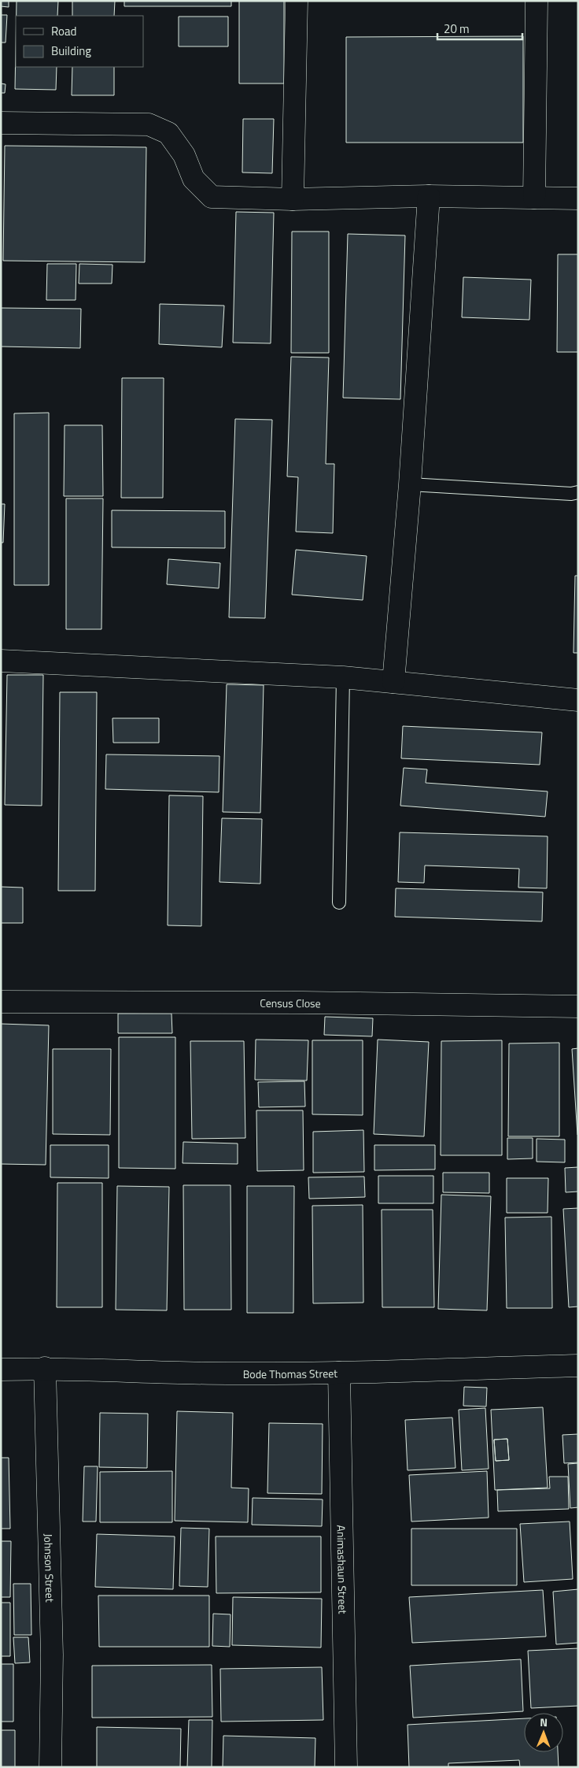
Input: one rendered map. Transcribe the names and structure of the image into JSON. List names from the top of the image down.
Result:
{
  "streets": {
    "street": [
      "Census Close",
      "Bode Thomas Street",
      "Johnson Street",
      "Animashaun Street"
    ]
  },
  "crossings": [
    ["Bode Thomas Street", "Johnson Street"],
    ["Bode Thomas Street", "Animashaun Street"]
  ],
  "legend": ["Road", "Building"],
  "scale_bar": "20 m",
  "north": "top"
}
